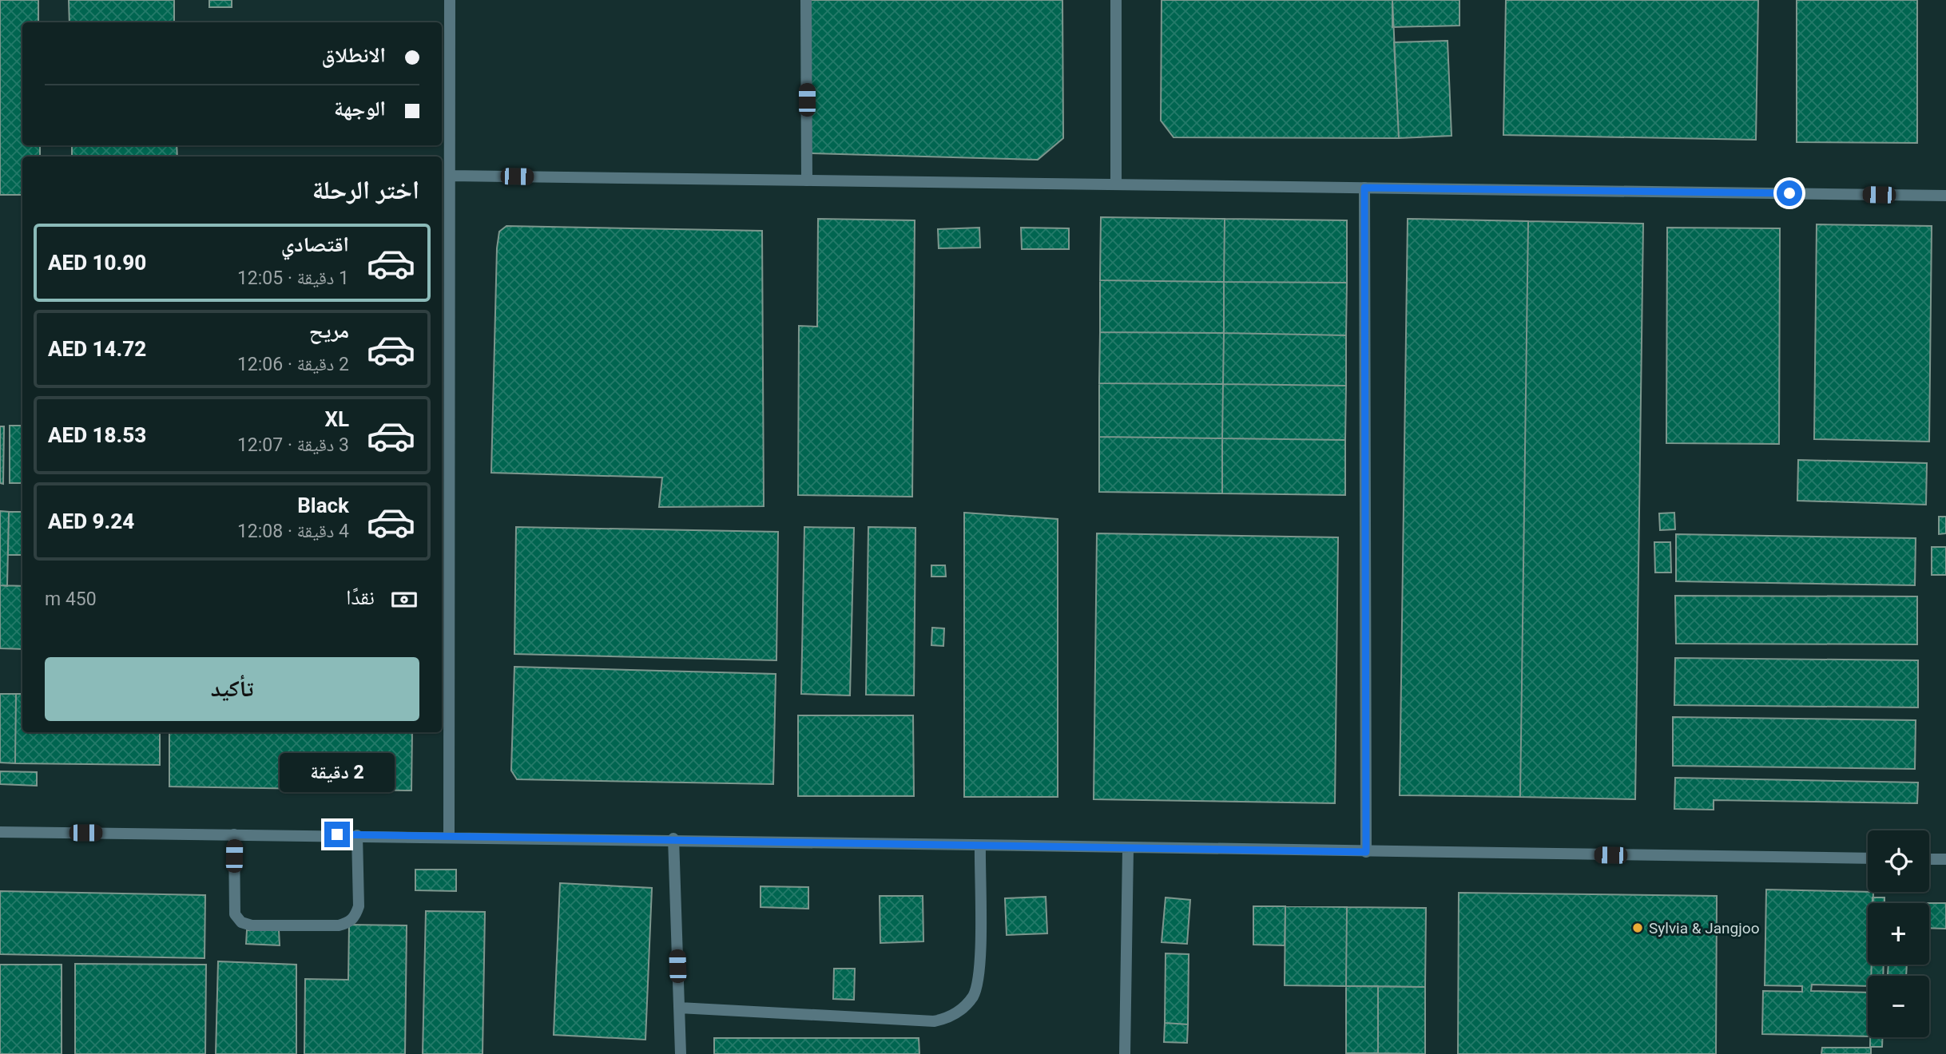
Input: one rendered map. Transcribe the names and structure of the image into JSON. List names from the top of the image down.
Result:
{
  "places": ["Sylvia & Jangjoo"],
  "page": {
    "banner": ["الانطلاق", "الوجهة"],
    "heading": "اختر الرحلة",
    "list": [
      {
        "name": "اقتصادي",
        "note": "1 دقيقة · 12:05",
        "value": "AED 10.90"
      },
      {
        "name": "مريح",
        "note": "2 دقيقة · 12:06",
        "value": "AED 14.72"
      },
      {
        "name": "XL",
        "note": "3 دقيقة · 12:07",
        "value": "AED 18.53"
      },
      {
        "name": "Black",
        "note": "4 دقيقة · 12:08",
        "value": "AED 9.24"
      }
    ],
    "pay": ["نقدًا", "450 m"],
    "buttons": "تأكيد",
    "bubble": "2 دقيقة",
    "map_buttons": ["+", "−"]
  }
}
